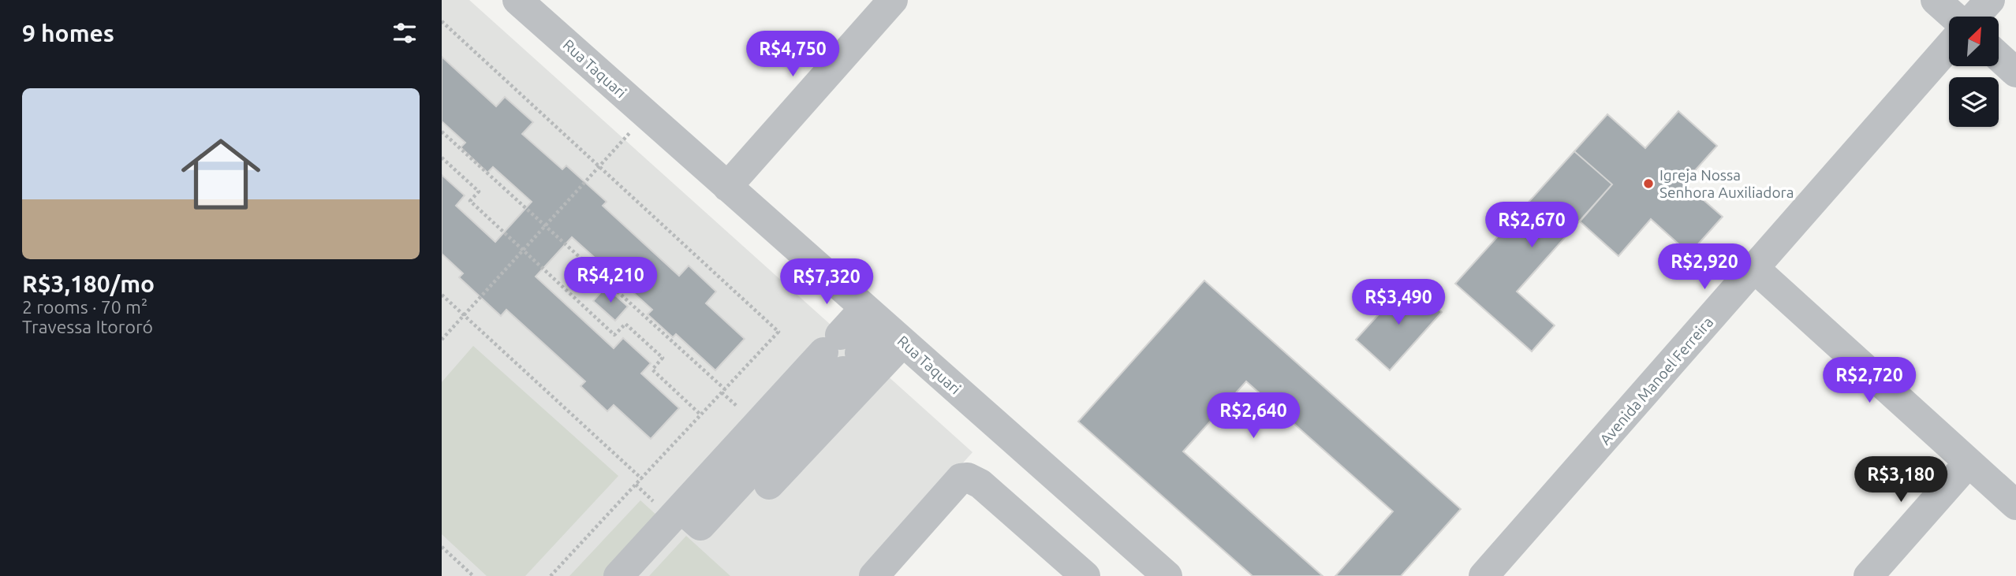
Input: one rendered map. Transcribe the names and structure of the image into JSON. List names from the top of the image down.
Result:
{
  "streets": {
    "street": ["Rua Taquari", "Avenida Manoel Ferreira"]
  },
  "places": ["Igreja Nossa Senhora Auxiliadora"],
  "north": "top right",
  "page": {
    "heading": "9 homes",
    "price": [
      "R$4,750",
      "R$2,670",
      "R$2,920",
      "R$4,210",
      "R$7,320",
      "R$3,490",
      "R$2,720",
      "R$2,640",
      "R$3,180"
    ],
    "list": [
      {
        "name": "R$3,180/mo",
        "note": "2 rooms · 70 m² · Travessa Itororó"
      }
    ]
  }
}
